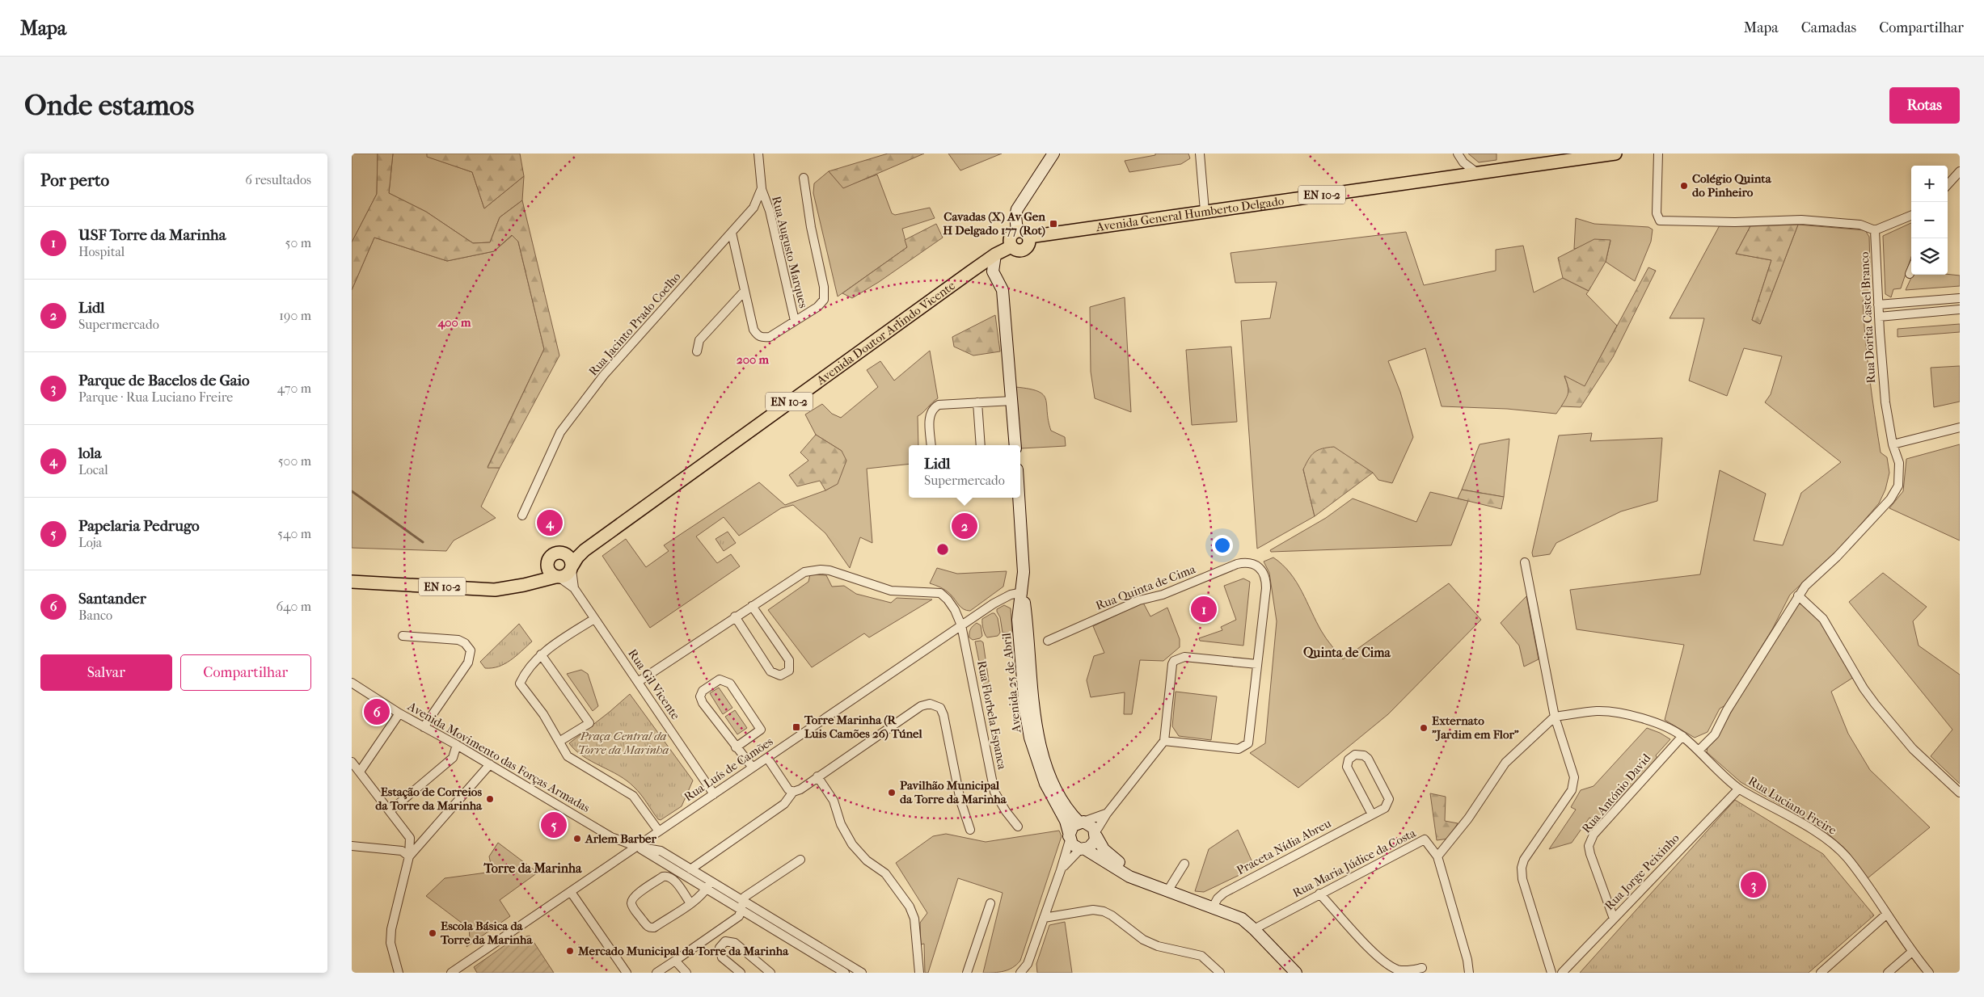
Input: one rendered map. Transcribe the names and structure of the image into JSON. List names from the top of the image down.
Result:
{
  "streets": {
    "main road": [
      "EN 10-2",
      "Avenida General Humberto Delgado",
      "Avenida Doutor Arlindo Vicente",
      "Avenida 25 de Abril"
    ],
    "street": [
      "Rua Augusto Marques",
      "Rua Dorita Castel Branco",
      "Rua Jacinto Prado Coelho",
      "Rua Quinta de Cima",
      "Rua Gil Vicente",
      "Rua Florbela Espanca",
      "Avenida Movimento das Forças Armadas",
      "Rua Luís de Camões",
      "Rua António David",
      "Rua Luciano Freire",
      "Praceta Nídia Abreu",
      "Rua Maria Júdice da Costa",
      "Rua Jorge Peixinho"
    ]
  },
  "crossings": [
    ["EN 10-2", "Avenida General Humberto Delgado"],
    ["EN 10-2", "Avenida Doutor Arlindo Vicente"],
    ["EN 10-2", "Rua Gil Vicente"],
    ["Avenida General Humberto Delgado", "Avenida Doutor Arlindo Vicente"],
    ["Rua Augusto Marques", "Rua Jacinto Prado Coelho"],
    ["Rua Dorita Castel Branco", "Rua Luciano Freire"],
    ["Avenida Doutor Arlindo Vicente", "Rua Gil Vicente"],
    ["Avenida 25 de Abril", "Rua Luís de Camões"],
    ["Rua Gil Vicente", "Rua Luís de Camões"],
    ["Rua Florbela Espanca", "Rua Luís de Camões"],
    ["Avenida Movimento das Forças Armadas", "Rua Luís de Camões"],
    ["Rua António David", "Rua Luciano Freire"],
    ["Rua António David", "Rua Jorge Peixinho"],
    ["Rua Luciano Freire", "Rua Jorge Peixinho"]
  ],
  "districts": ["Quinta de Cima", "Torre da Marinha"],
  "parks": ["Praça Central da Torre da Marinha"],
  "places": {
    "other": [
      "Colégio Quinta do Pinheiro",
      "Externato \"Jardim em Flor\"",
      "Pavilhão Municipal da Torre da Marinha",
      "Estação de Correios da Torre da Marinha",
      "Arlem Barber",
      "Escola Básica da Torre da Marinha",
      "Mercado Municipal da Torre da Marinha"
    ],
    "transit": ["Cavadas (X) Av Gen H Delgado 177 (Rot)", "Torre Marinha (R Luis Camões 26) Túnel"]
  },
  "page": {
    "header": "Mapa",
    "nav": ["Mapa", "Camadas", "Compartilhar"],
    "buttons": [
      "Rotas",
      ["Salvar", "Compartilhar"]
    ],
    "title": "Onde estamos",
    "heading": ["Por perto", "6 resultados"],
    "map_buttons": ["+", "−"],
    "list": [
      {
        "mark": "1",
        "name": "USF Torre da Marinha",
        "note": "Hospital",
        "value": "50 m"
      },
      {
        "mark": "2",
        "name": "Lidl",
        "note": "Supermercado",
        "value": "190 m"
      },
      {
        "mark": "3",
        "name": "Parque de Bacelos de Gaio",
        "note": "Parque · Rua Luciano Freire",
        "value": "470 m"
      },
      {
        "mark": "4",
        "name": "lola",
        "note": "Local",
        "value": "500 m"
      },
      {
        "mark": "5",
        "name": "Papelaria Pedrugo",
        "note": "Loja",
        "value": "540 m"
      },
      {
        "mark": "6",
        "name": "Santander",
        "note": "Banco",
        "value": "640 m"
      }
    ],
    "popup": ["Lidl", "Supermercado"],
    "pins": [
      "4",
      "2",
      "1",
      "6",
      "5",
      "3"
    ]
  },
  "rings": ["400 m", "200 m"]
}
